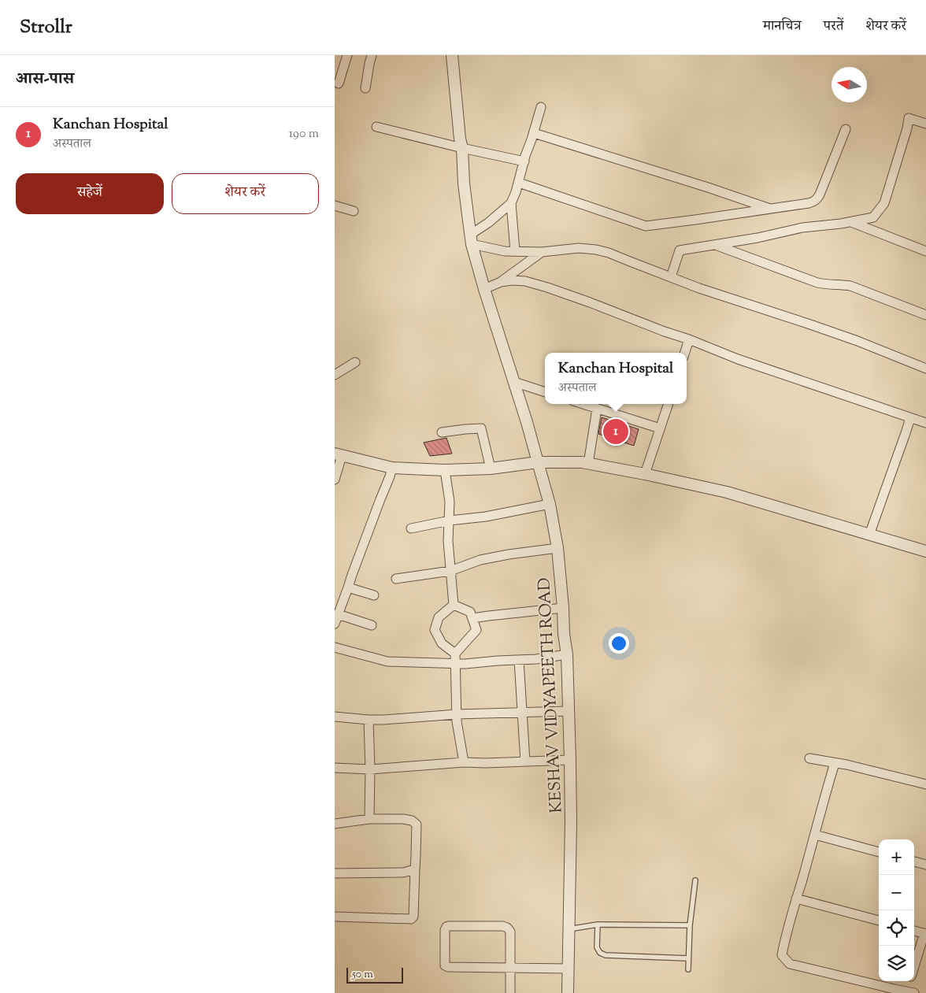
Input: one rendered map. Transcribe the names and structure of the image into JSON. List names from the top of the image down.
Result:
{
  "streets": {
    "street": ["KESHAV VIDYAPEETH ROAD"]
  },
  "scale_bar": "50 m",
  "north": "left",
  "page": {
    "header": "Strollr",
    "nav": ["मानचित्र", "परतें", "शेयर करें"],
    "heading": "आस-पास",
    "list": [
      {
        "mark": "1",
        "name": "Kanchan Hospital",
        "note": "अस्पताल",
        "value": "190 m"
      }
    ],
    "buttons": ["सहेजें", "शेयर करें"],
    "popup": ["Kanchan Hospital", "अस्पताल"],
    "pins": "1",
    "map_buttons": ["+", "−"],
    "scale": "50 m"
  }
}
